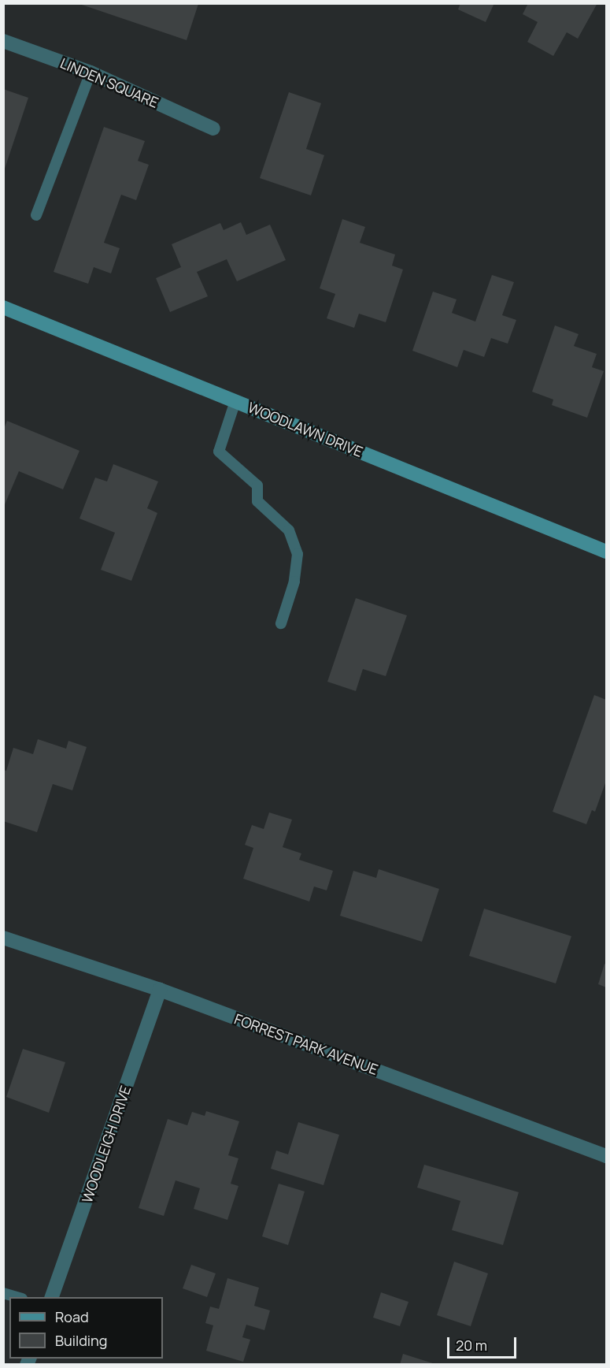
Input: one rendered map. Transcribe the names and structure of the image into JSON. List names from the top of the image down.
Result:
{
  "streets": {
    "main road": ["WOODLAWN DRIVE"],
    "street": ["LINDEN SQUARE", "FORREST PARK AVENUE", "WOODLEIGH DRIVE"]
  },
  "crossings": [
    ["FORREST PARK AVENUE", "WOODLEIGH DRIVE"]
  ],
  "legend": ["Road", "Building"],
  "scale_bar": "20 m"
}
